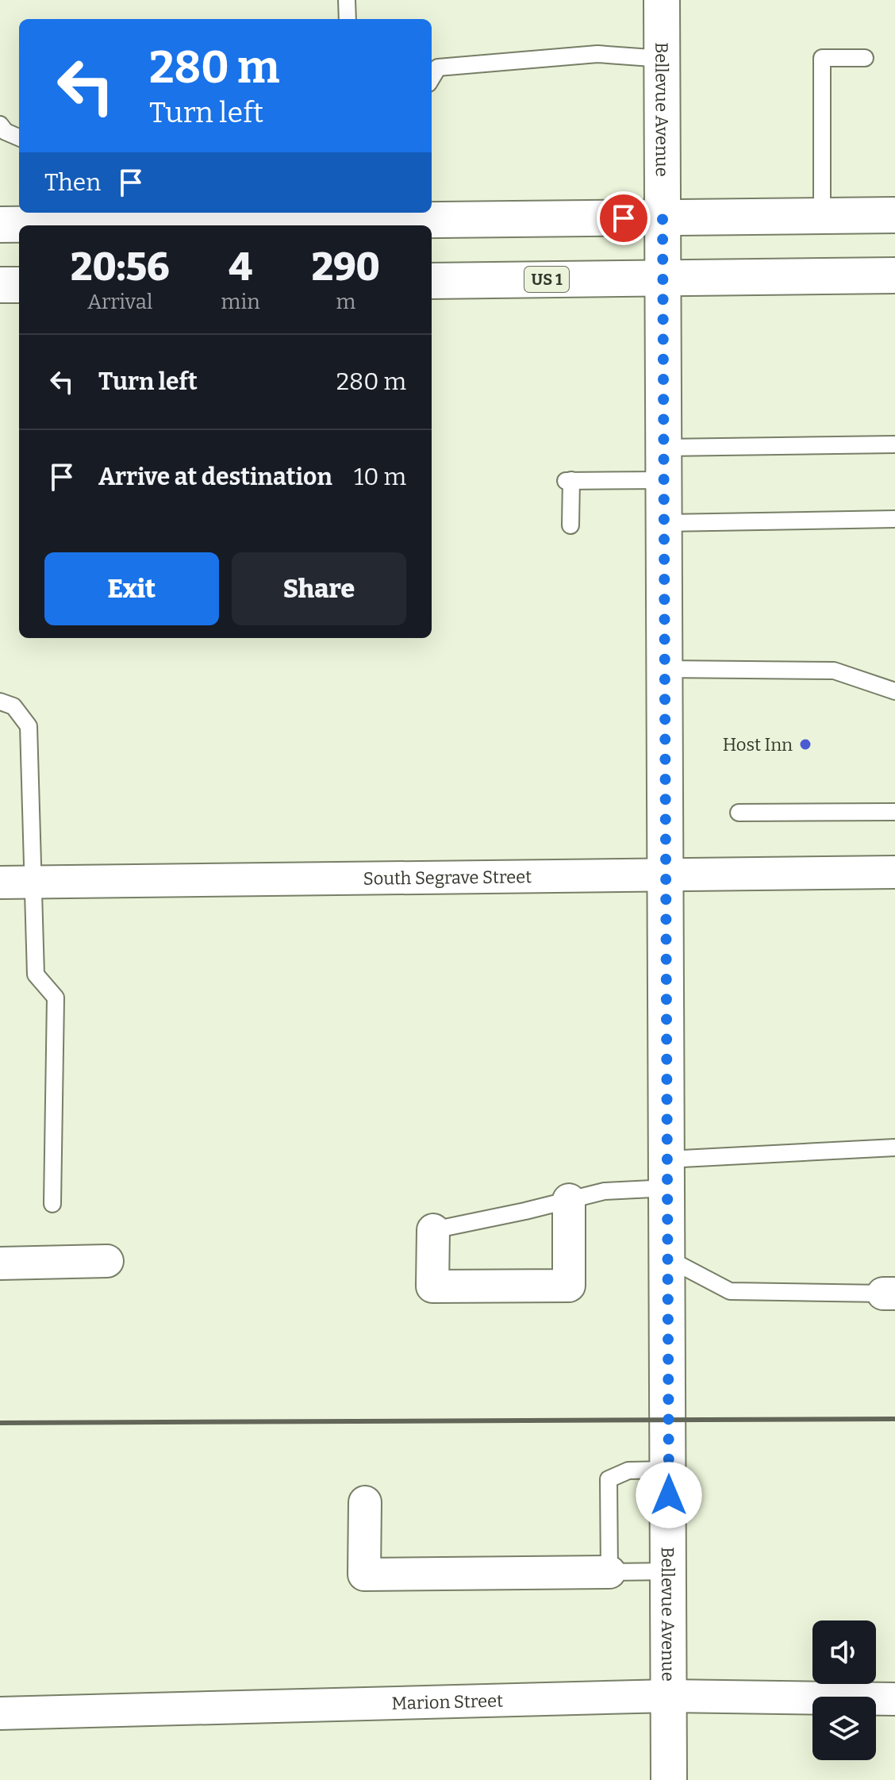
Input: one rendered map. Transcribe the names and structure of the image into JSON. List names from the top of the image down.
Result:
{
  "streets": {
    "street": [
      "Bellevue Avenue",
      "US 1",
      "South Segrave Street",
      "Marion Street"
    ]
  },
  "crossings": [
    ["Bellevue Avenue", "US 1"],
    ["Bellevue Avenue", "South Segrave Street"],
    ["Bellevue Avenue", "Marion Street"]
  ],
  "places": ["Host Inn"],
  "page": {
    "turn": ["280 m", "Turn left"],
    "then": "Then",
    "eta": [
      "20:56",
      "Arrival",
      "4",
      "min",
      "290",
      "m"
    ],
    "list": [
      {
        "name": "Turn left",
        "value": "280 m"
      },
      {
        "name": "Arrive at destination",
        "value": "10 m"
      }
    ],
    "buttons": ["Exit", "Share"]
  }
}
